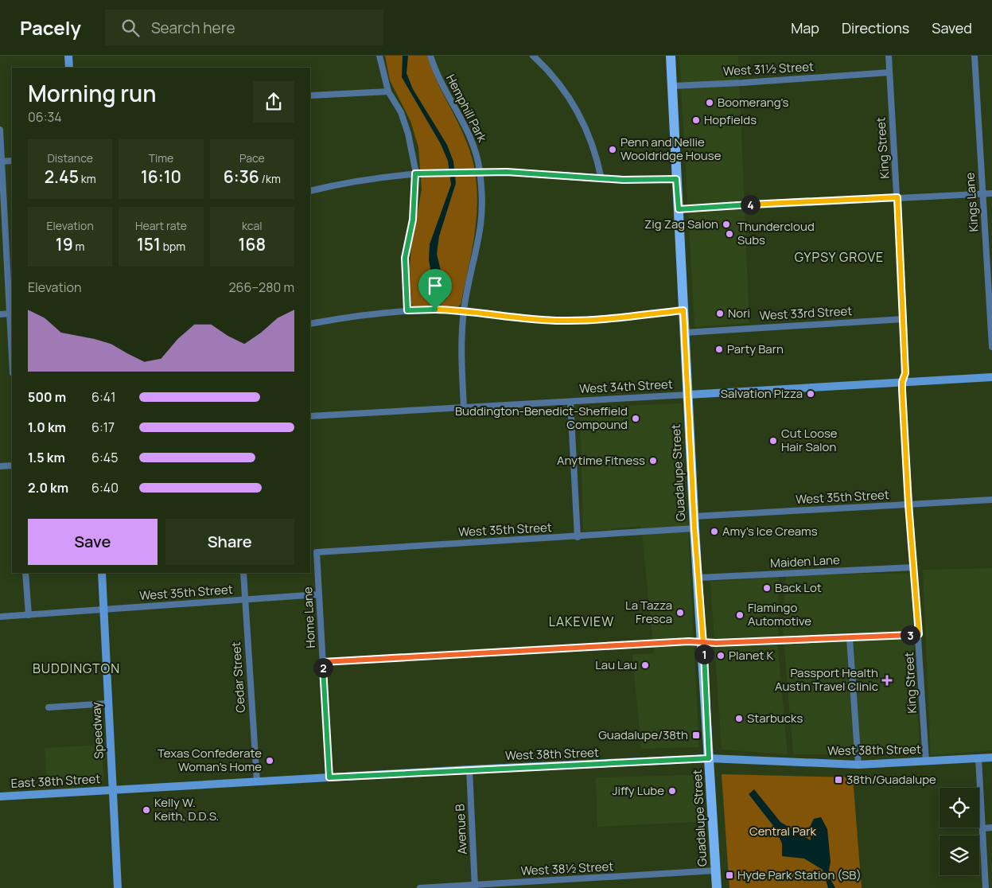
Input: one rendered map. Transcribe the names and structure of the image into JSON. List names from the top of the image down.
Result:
{
  "streets": {
    "main road": ["Guadalupe Street"],
    "street": [
      "West 31½ Street",
      "Hemphill Park",
      "King Street",
      "Kings Lane",
      "West 33rd Street",
      "West 34th Street",
      "West 35th Street",
      "Maiden Lane",
      "Home Lane",
      "Cedar Street",
      "Speedway",
      "West 38th Street",
      "East 38th Street",
      "Avenue B",
      "West 38½ Street"
    ]
  },
  "crossings": [
    ["West 31½ Street", "King Street"],
    ["West 31½ Street", "Guadalupe Street"],
    ["Hemphill Park", "West 34th Street"],
    ["King Street", "West 33rd Street"],
    ["King Street", "West 34th Street"],
    ["King Street", "West 35th Street"],
    ["King Street", "Maiden Lane"],
    ["King Street", "West 38th Street"],
    ["West 33rd Street", "Guadalupe Street"],
    ["West 34th Street", "Guadalupe Street"],
    ["Guadalupe Street", "West 35th Street"],
    ["Guadalupe Street", "Maiden Lane"],
    ["Guadalupe Street", "West 38th Street"],
    ["Guadalupe Street", "West 38½ Street"],
    ["West 35th Street", "Home Lane"],
    ["West 35th Street", "Cedar Street"],
    ["West 35th Street", "Speedway"],
    ["Home Lane", "West 38th Street"],
    ["Cedar Street", "West 38th Street"],
    ["Speedway", "West 38th Street"],
    ["Speedway", "East 38th Street"],
    ["West 38th Street", "East 38th Street"],
    ["West 38th Street", "Avenue B"],
    ["Avenue B", "West 38½ Street"]
  ],
  "districts": ["GYPSY GROVE", "LAKEVIEW", "BUDDINGTON"],
  "parks": ["Central Park"],
  "places": {
    "other": [
      "Boomerang's",
      "Hopfields",
      "Penn and Nellie Wooldridge House",
      "Zig Zag Salon",
      "Thundercloud Subs",
      "Nori",
      "Party Barn",
      "Salvation Pizza",
      "Buddington-Benedict-Sheffield Compound",
      "Cut Loose Hair Salon",
      "Anytime Fitness",
      "Amy's Ice Creams",
      "Back Lot",
      "La Tazza Fresca",
      "Flamingo Automotive",
      "Planet K",
      "Lau Lau",
      "Starbucks",
      "Texas Confederate Woman's Home",
      "Jiffy Lube",
      "Kelly W. Keith, D.D.S."
    ],
    "health": ["Passport Health Austin Travel Clinic"],
    "transit": ["Guadalupe/38th", "38th/Guadalupe", "Hyde Park Station (SB)"]
  },
  "page": {
    "header": "Pacely",
    "search": "Search here",
    "nav": ["Map", "Directions", "Saved"],
    "heading": ["Morning run", "06:34"],
    "stats": [
      ["Distance", "2.45 km"],
      ["Time", "16:10"],
      ["Pace", "6:36 /km"],
      ["Elevation", "19 m"],
      ["Heart rate", "151 bpm"],
      ["kcal", "168"]
    ],
    "pins": [
      "4",
      "3",
      "1",
      "2"
    ],
    "chart": ["Elevation", "266–280 m"],
    "list": [
      {
        "name": "500 m",
        "note": "6:41"
      },
      {
        "name": "1.0 km",
        "note": "6:17"
      },
      {
        "name": "1.5 km",
        "note": "6:45"
      },
      {
        "name": "2.0 km",
        "note": "6:40"
      }
    ],
    "buttons": ["Save", "Share"]
  }
}
